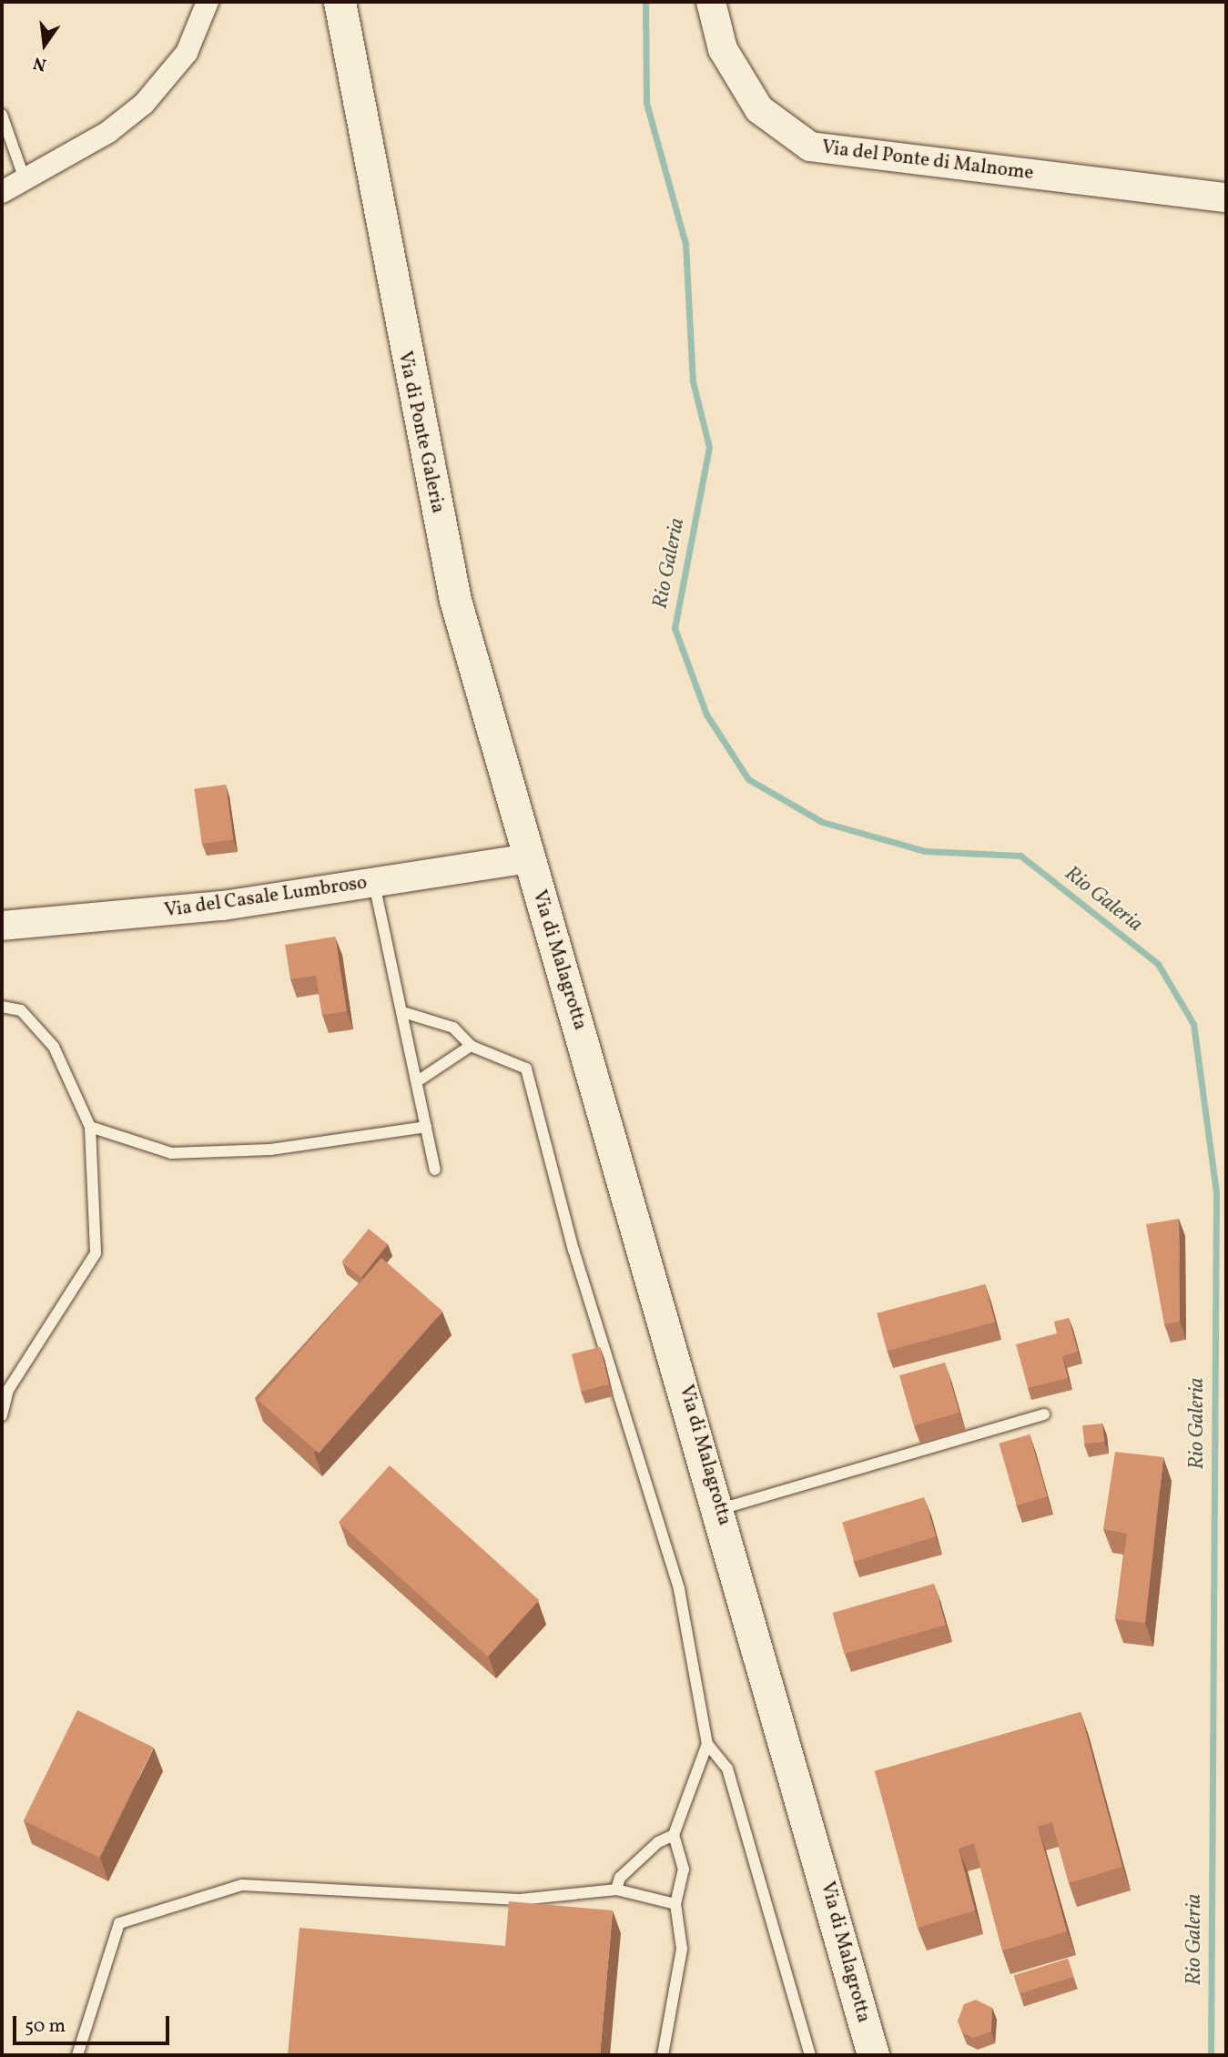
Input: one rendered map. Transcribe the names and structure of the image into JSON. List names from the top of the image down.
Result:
{
  "streets": {
    "main road": ["Via di Ponte Galeria", "Via di Malagrotta"],
    "street": ["Via del Ponte di Malnome", "Via del Casale Lumbroso"]
  },
  "crossings": [
    ["Via di Ponte Galeria", "Via del Casale Lumbroso"],
    ["Via di Ponte Galeria", "Via di Malagrotta"],
    ["Via del Casale Lumbroso", "Via di Malagrotta"]
  ],
  "water": ["Rio Galeria"],
  "scale_bar": "50 m",
  "north": "bottom"
}
